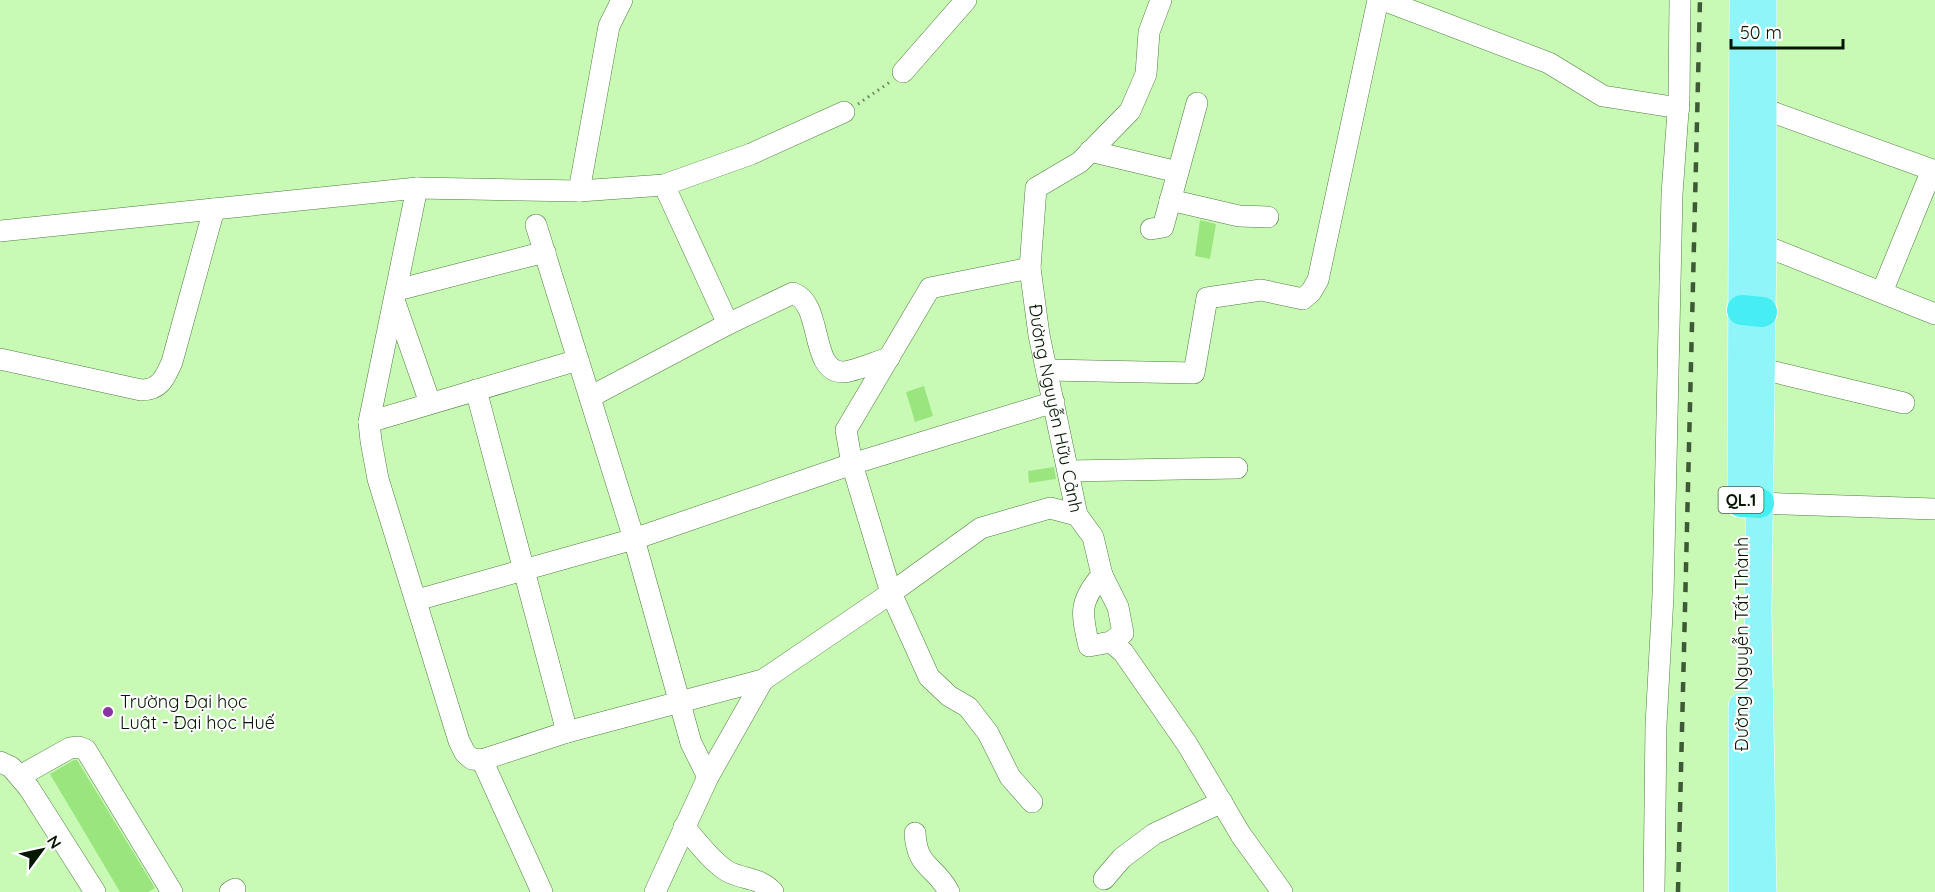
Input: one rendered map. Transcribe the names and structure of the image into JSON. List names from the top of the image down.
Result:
{
  "streets": {
    "main road": ["QL.1", "Đường Nguyễn Tất Thành"],
    "street": ["Đường Nguyễn Hữu Cảnh"]
  },
  "crossings": [
    ["QL.1", "Đường Nguyễn Tất Thành"]
  ],
  "places": ["Trường Đại học Luật - Đại học Huế"],
  "scale_bar": "50 m",
  "north": "top right"
}
